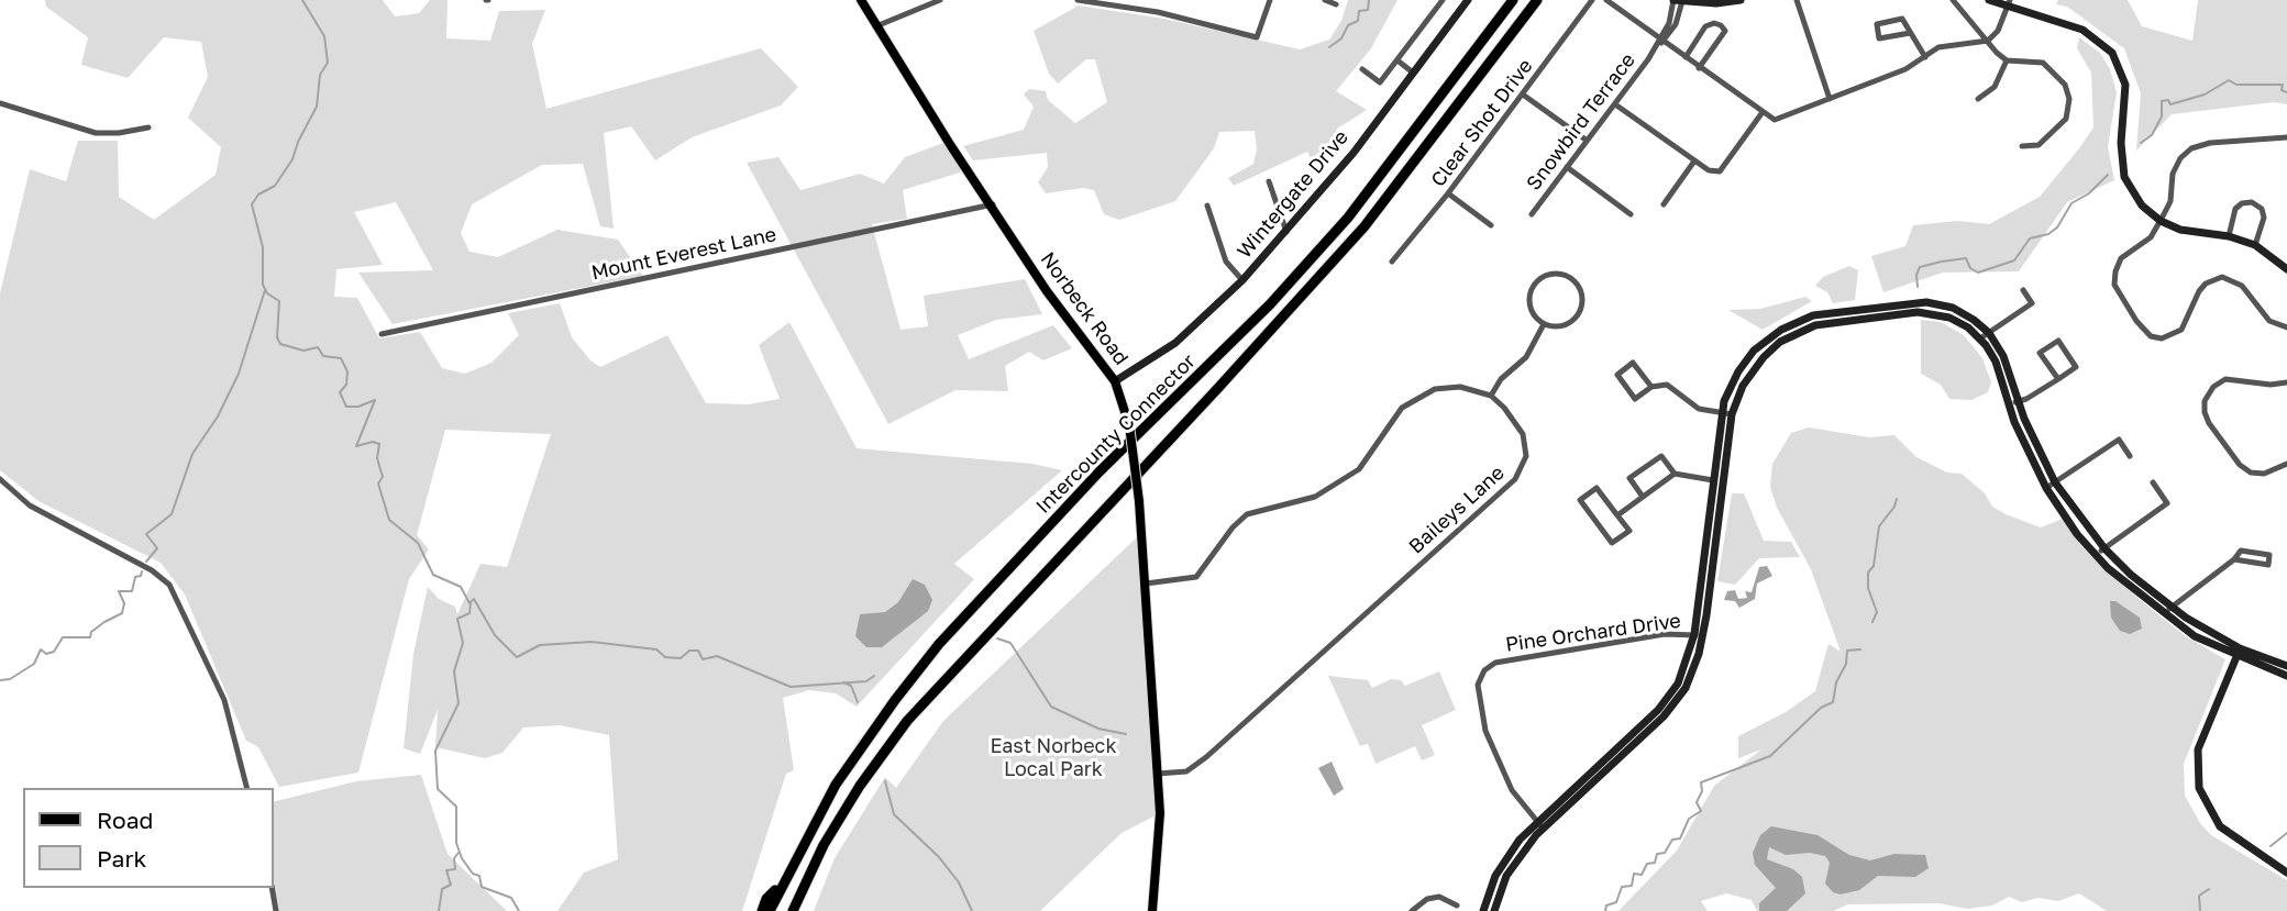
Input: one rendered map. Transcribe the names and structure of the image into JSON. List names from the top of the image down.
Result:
{
  "streets": {
    "highway": ["Intercounty Connector"],
    "main road": ["Norbeck Road"],
    "street": [
      "Snowbird Terrace",
      "Clear Shot Drive",
      "Wintergate Drive",
      "Mount Everest Lane",
      "Baileys Lane",
      "Pine Orchard Drive"
    ]
  },
  "crossings": [
    ["Wintergate Drive", "Norbeck Road"],
    ["Mount Everest Lane", "Norbeck Road"],
    ["Norbeck Road", "Baileys Lane"]
  ],
  "parks": ["East Norbeck Local Park"],
  "legend": ["Road", "Park"]
}
